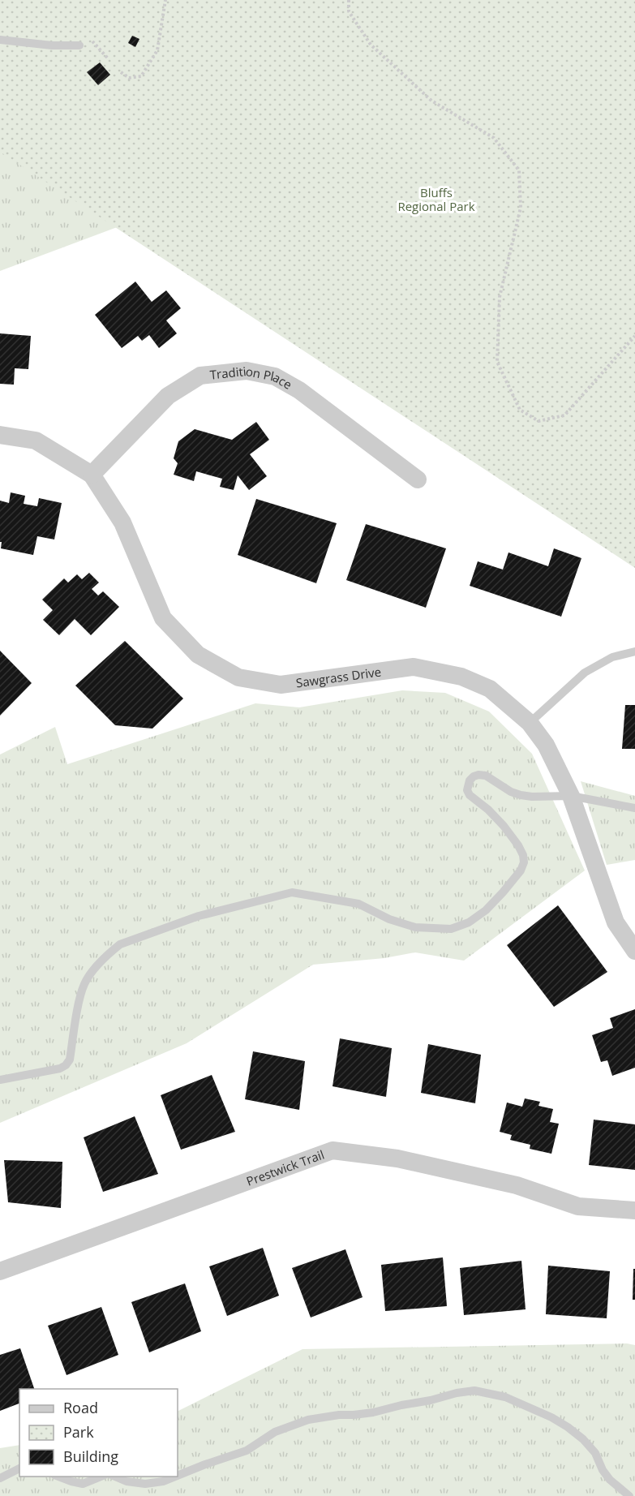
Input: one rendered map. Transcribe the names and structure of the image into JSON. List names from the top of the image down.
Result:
{
  "streets": {
    "street": ["Tradition Place", "Sawgrass Drive", "Prestwick Trail"]
  },
  "crossings": [
    ["Tradition Place", "Sawgrass Drive"]
  ],
  "parks": ["Bluffs Regional Park"],
  "legend": ["Road", "Park", "Building"]
}
